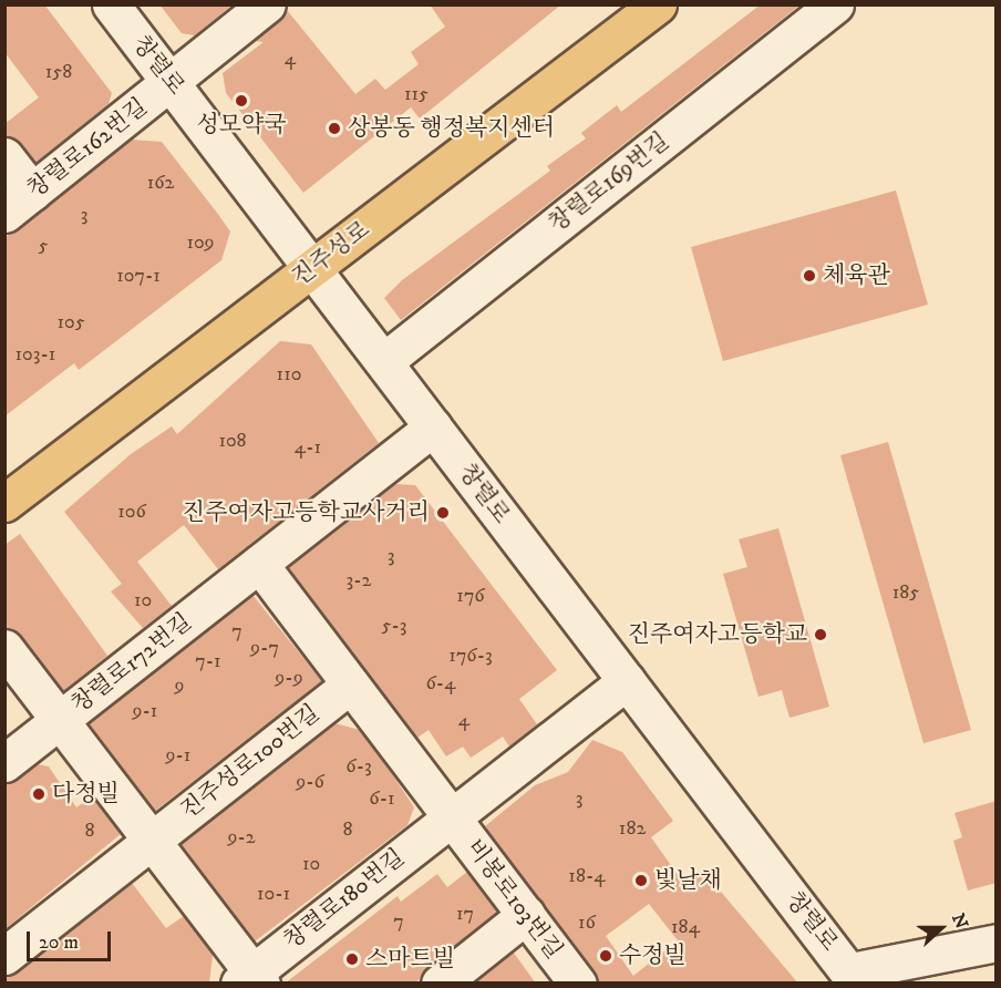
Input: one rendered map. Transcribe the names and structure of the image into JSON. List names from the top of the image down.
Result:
{
  "streets": {
    "main road": ["진주성로"],
    "street": [
      "창렬로",
      "창렬로162번길",
      "창렬로169번길",
      "창렬로172번길",
      "진주성로100번길",
      "창렬로180번길",
      "비봉로103번길"
    ]
  },
  "crossings": [
    ["창렬로", "창렬로162번길"],
    ["창렬로", "창렬로169번길"],
    ["창렬로", "진주성로"],
    ["창렬로", "창렬로172번길"],
    ["창렬로", "창렬로180번길"],
    ["창렬로180번길", "비봉로103번길"]
  ],
  "places": [
    "성모약국",
    "상봉동 행정복지센터",
    "체육관",
    "진주여자고등학교사거리",
    "진주여자고등학교",
    "다정빌",
    "빛날채",
    "수정빌",
    "스마트빌"
  ],
  "house_numbers": [
    "4",
    "158",
    "115",
    "162",
    "3",
    "109",
    "5",
    "107-1",
    "105",
    "103-1",
    "110",
    "108",
    "4-1",
    "106",
    "3",
    "3-2",
    "185",
    "176",
    "10",
    "5-3",
    "7",
    "9-7",
    "176-3",
    "7-1",
    "9-9",
    "6-4",
    "9",
    "9-1",
    "4",
    "9-1",
    "6-3",
    "9-6",
    "6-1",
    "3",
    "182",
    "8",
    "8",
    "9-2",
    "10",
    "18-4",
    "10-1",
    "17",
    "7",
    "16",
    "184"
  ],
  "scale_bar": "20 m",
  "north": "right"
}
